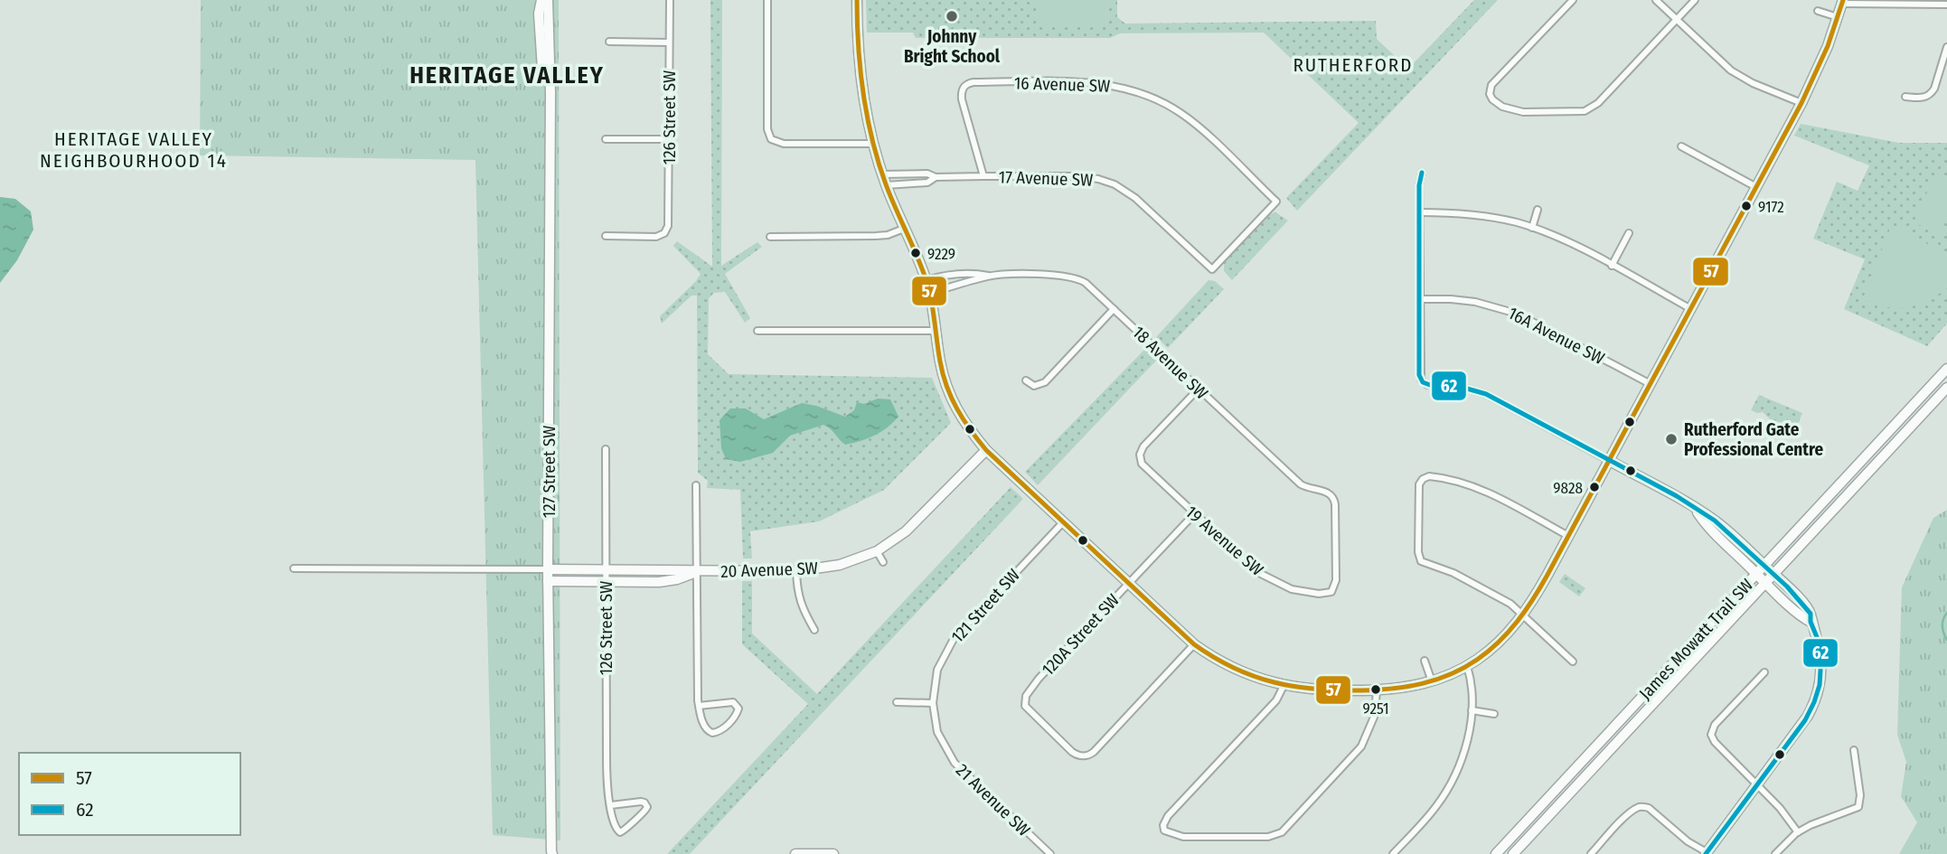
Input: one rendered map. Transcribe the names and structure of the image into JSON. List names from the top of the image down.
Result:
{
  "streets": {
    "street": [
      "16 Avenue SW",
      "126 Street SW",
      "17 Avenue SW",
      "16A Avenue SW",
      "18 Avenue SW",
      "127 Street SW",
      "19 Avenue SW",
      "20 Avenue SW",
      "121 Street SW",
      "120A Street SW",
      "James Mowatt Trail SW",
      "21 Avenue SW"
    ]
  },
  "crossings": [
    ["16 Avenue SW", "17 Avenue SW"],
    ["126 Street SW", "20 Avenue SW"],
    ["18 Avenue SW", "19 Avenue SW"],
    ["127 Street SW", "20 Avenue SW"],
    ["19 Avenue SW", "120A Street SW"],
    ["121 Street SW", "21 Avenue SW"]
  ],
  "districts": ["RUTHERFORD", "HERITAGE VALLEY", "HERITAGE VALLEY NEIGHBOURHOOD 14"],
  "places": [
    "Johnny Bright School",
    "9172",
    "9229",
    "Rutherford Gate Professional Centre",
    "9828",
    "9251"
  ],
  "lines": ["transit line 57", "transit line 62"],
  "legend": ["57", "62"]
}
